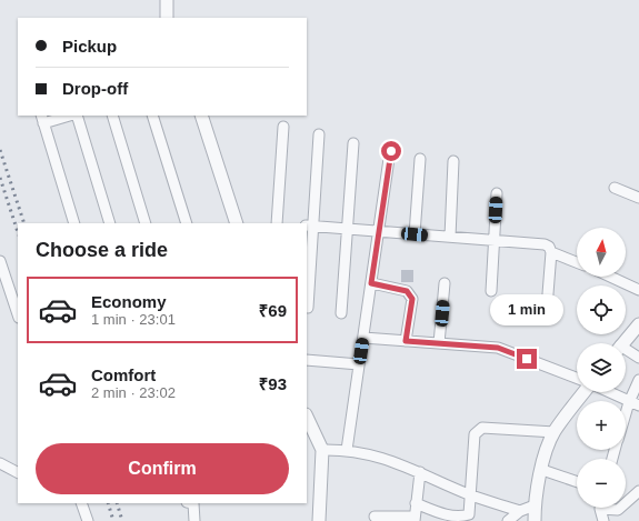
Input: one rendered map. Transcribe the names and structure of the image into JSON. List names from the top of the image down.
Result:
{
  "north": "top",
  "page": {
    "banner": ["Pickup", "Drop-off"],
    "heading": "Choose a ride",
    "map_buttons": ["+", "−"],
    "list": [
      {
        "name": "Economy",
        "note": "1 min · 23:01",
        "value": "₹69"
      },
      {
        "name": "Comfort",
        "note": "2 min · 23:02",
        "value": "₹93"
      }
    ],
    "bubble": "1 min",
    "buttons": "Confirm"
  }
}
